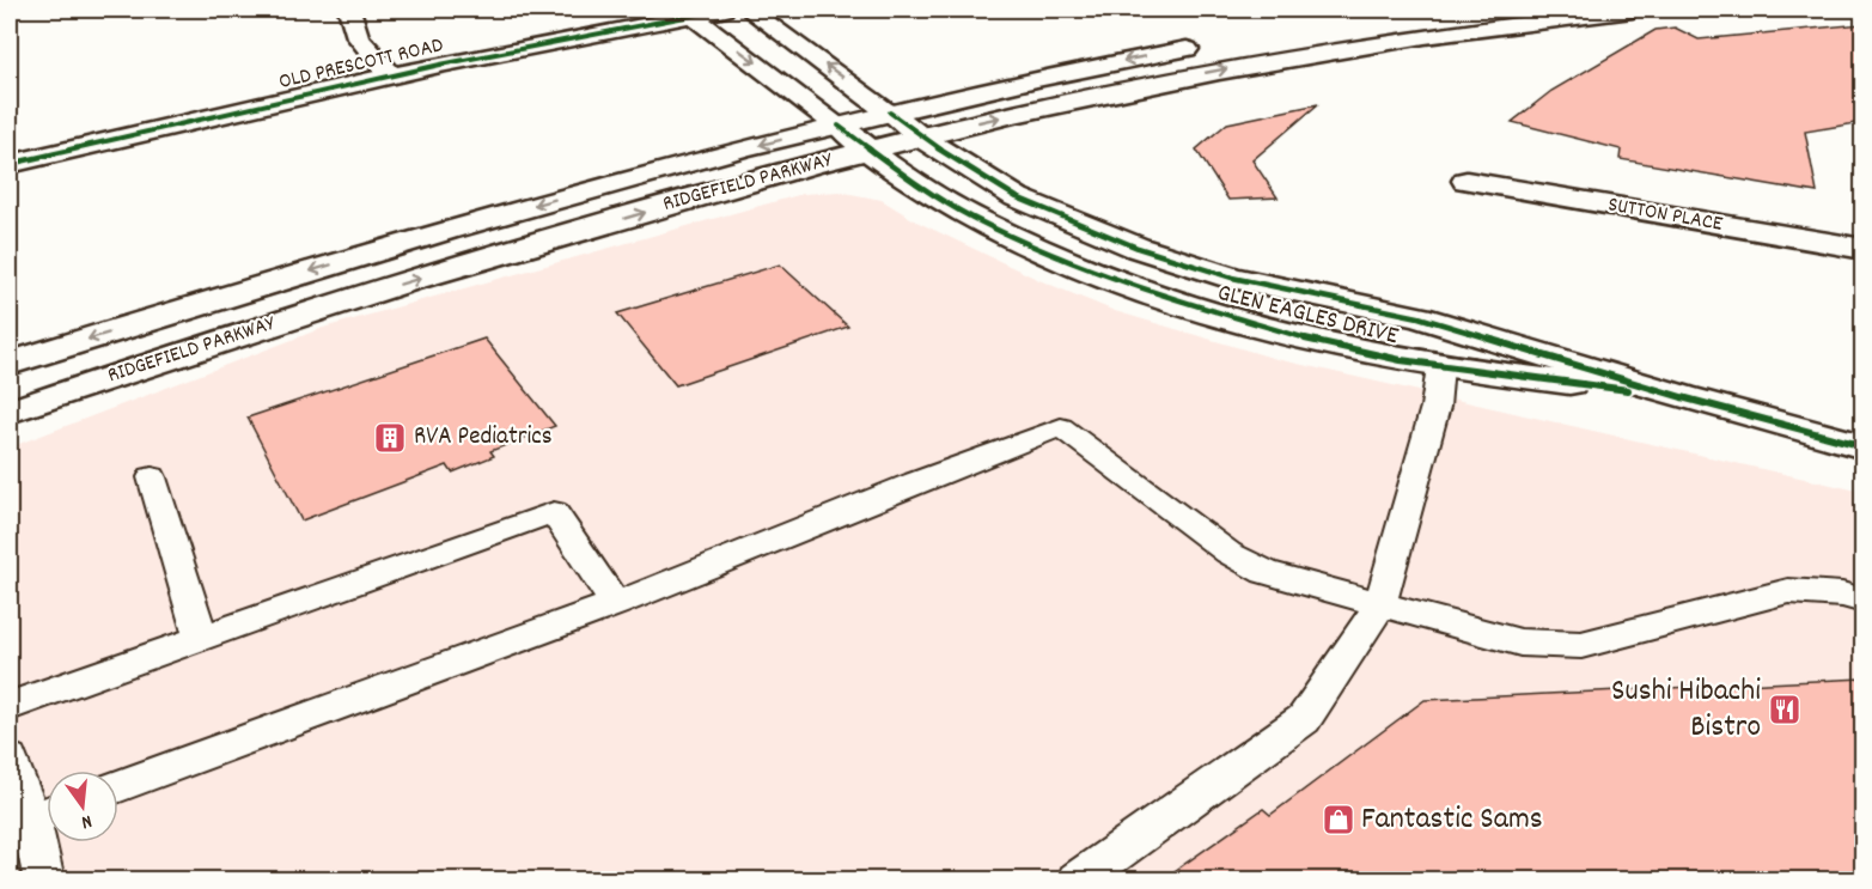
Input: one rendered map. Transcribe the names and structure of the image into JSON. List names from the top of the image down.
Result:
{
  "streets": {
    "street": [
      "OLD PRESCOTT ROAD",
      "RIDGEFIELD PARKWAY",
      "SUTTON PLACE",
      "GLEN EAGLES DRIVE"
    ]
  },
  "crossings": [
    ["OLD PRESCOTT ROAD", "GLEN EAGLES DRIVE"],
    ["RIDGEFIELD PARKWAY", "GLEN EAGLES DRIVE"]
  ],
  "places": {
    "building": ["RVA Pediatrics"],
    "restaurant": ["Sushi Hibachi Bistro"],
    "shop": ["Fantastic Sams"]
  },
  "north": "bottom"
}
